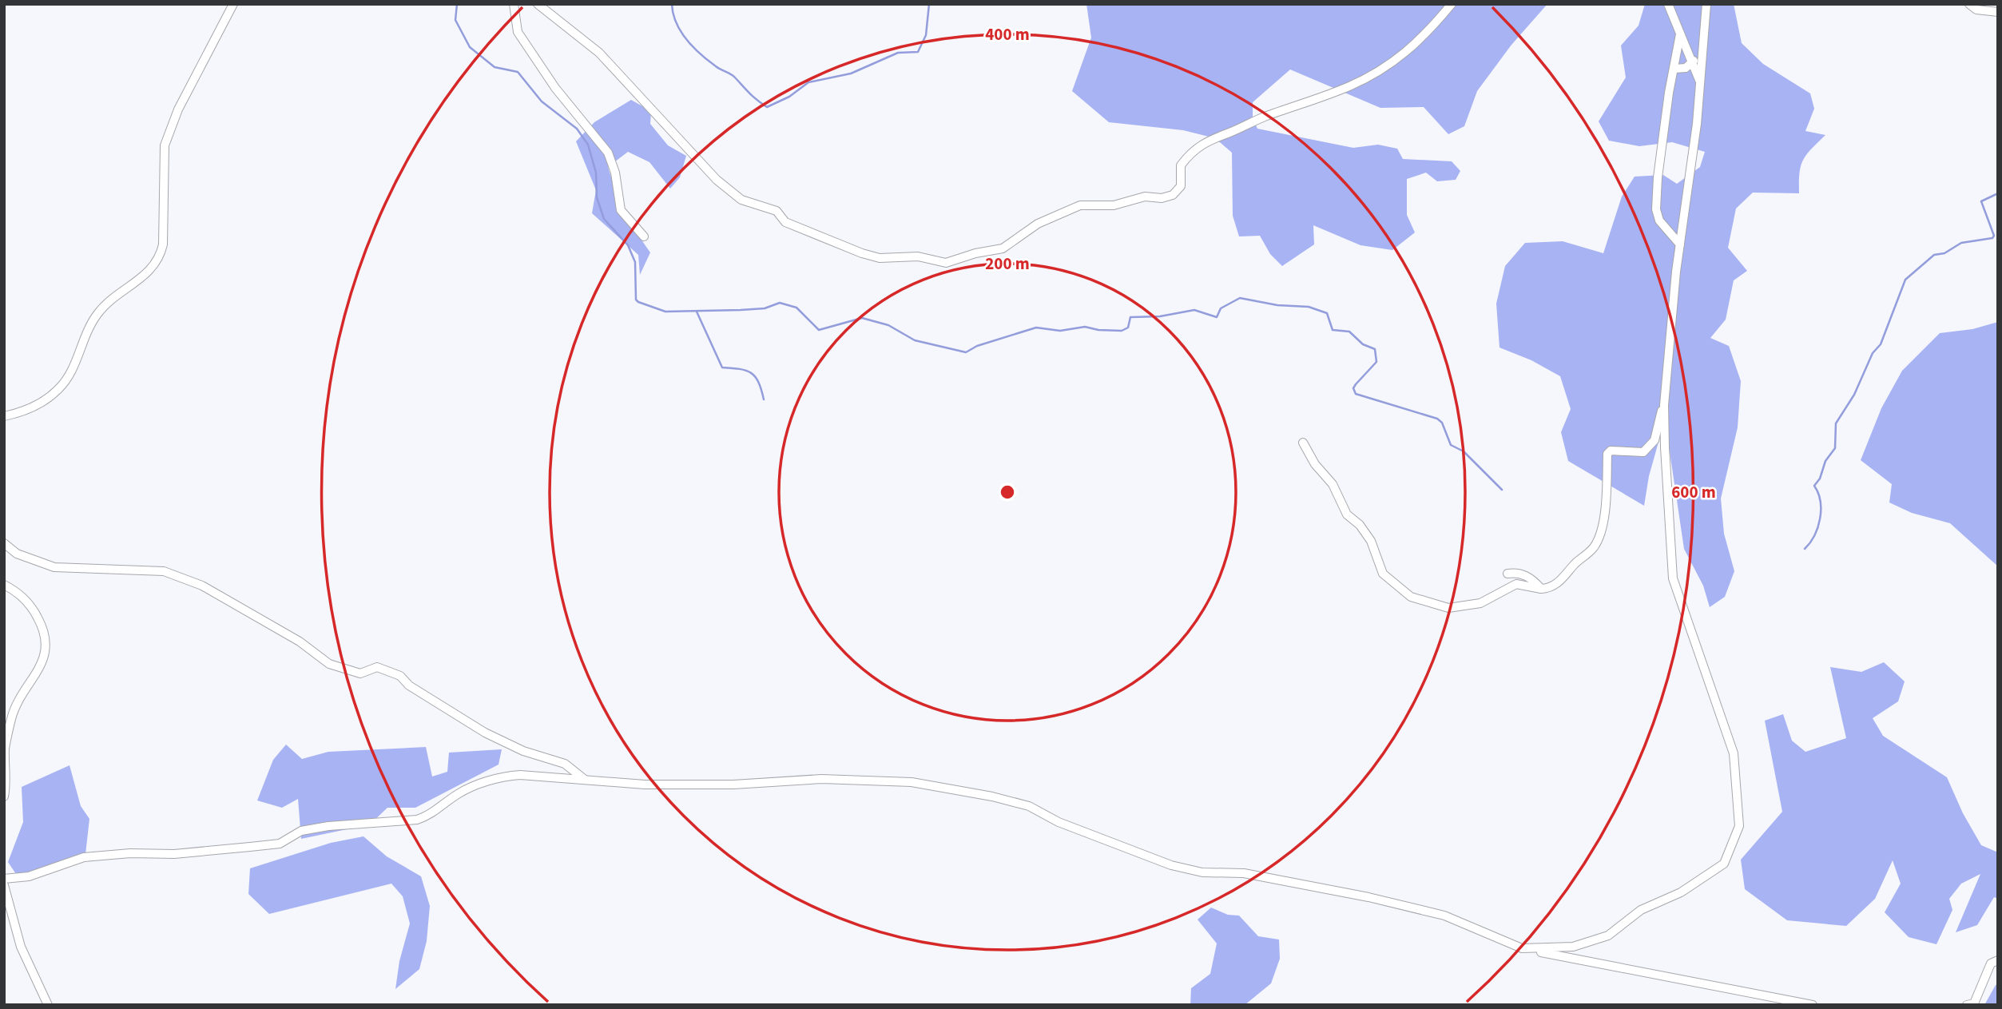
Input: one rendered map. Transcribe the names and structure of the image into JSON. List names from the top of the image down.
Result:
{
  "rings": ["400 m", "200 m", "600 m"]
}
